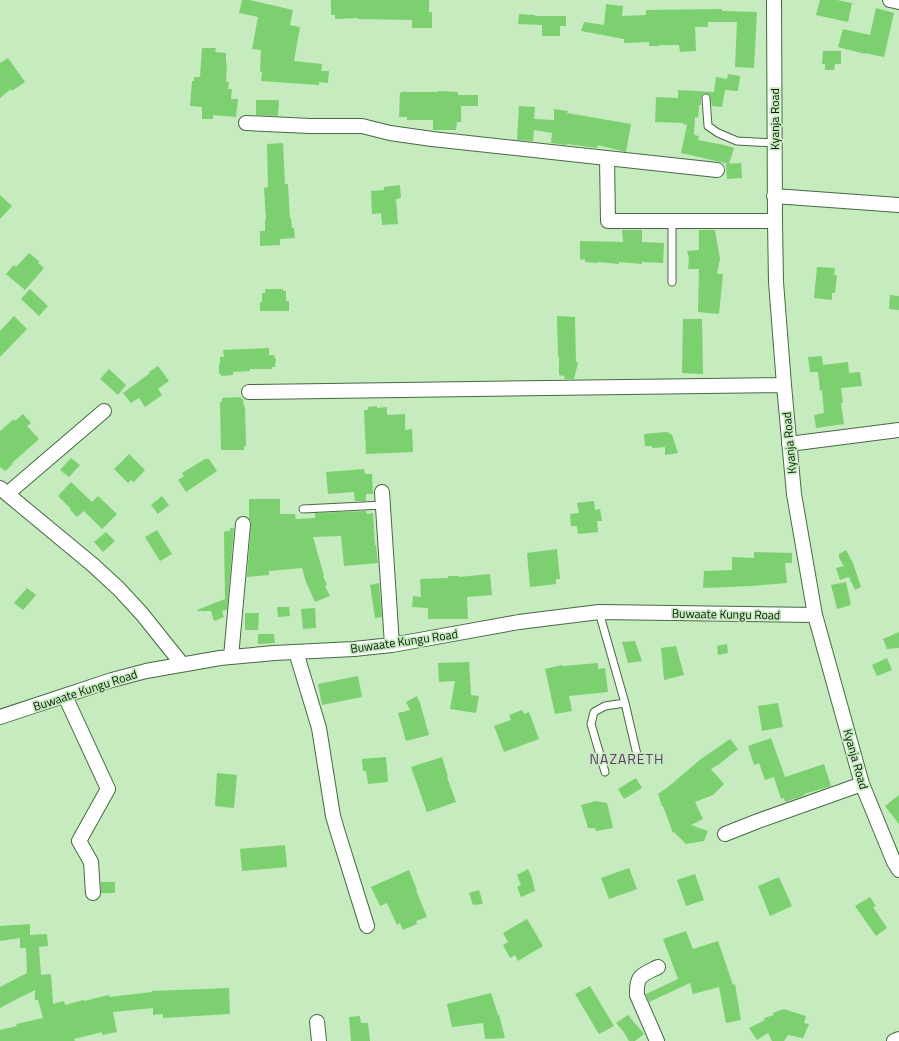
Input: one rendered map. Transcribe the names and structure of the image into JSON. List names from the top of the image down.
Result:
{
  "streets": {
    "street": ["Kyanja Road", "Buwaate Kungu Road"]
  },
  "crossings": [
    ["Kyanja Road", "Buwaate Kungu Road"]
  ],
  "districts": ["NAZARETH"]
}
